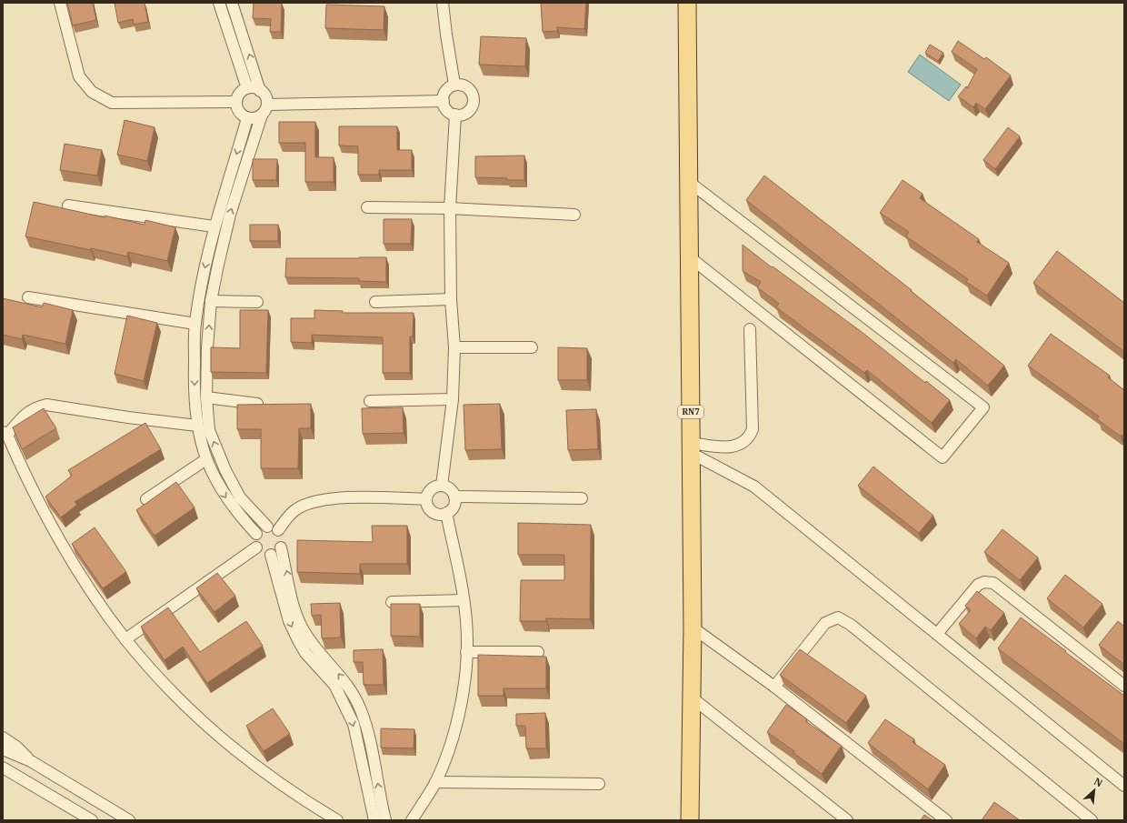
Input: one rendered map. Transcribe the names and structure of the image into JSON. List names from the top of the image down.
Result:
{
  "streets": {
    "main road": ["RN7"]
  },
  "north": "top right"
}
